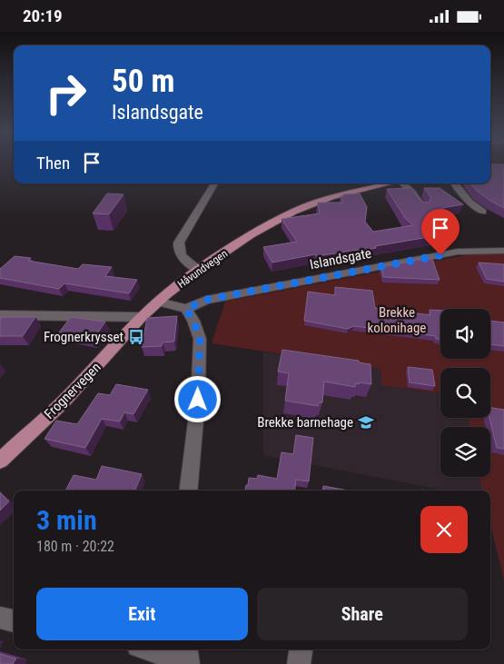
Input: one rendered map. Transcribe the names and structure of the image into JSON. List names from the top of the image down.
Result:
{
  "streets": {
    "main road": ["Håvundvegen", "Frognervegen"],
    "street": ["Islandsgate"]
  },
  "crossings": [
    ["Håvundvegen", "Frognervegen"]
  ],
  "parks": ["Brekke kolonihage"],
  "places": {
    "bus stop": ["Frognerkrysset"],
    "school or university": ["Brekke barnehage"]
  },
  "page": {
    "status": "20:19",
    "turn": ["50 m", "Islandsgate"],
    "then": "Then",
    "heading": ["3 min", "180 m · 20:22"],
    "buttons": ["Exit", "Share"]
  }
}
